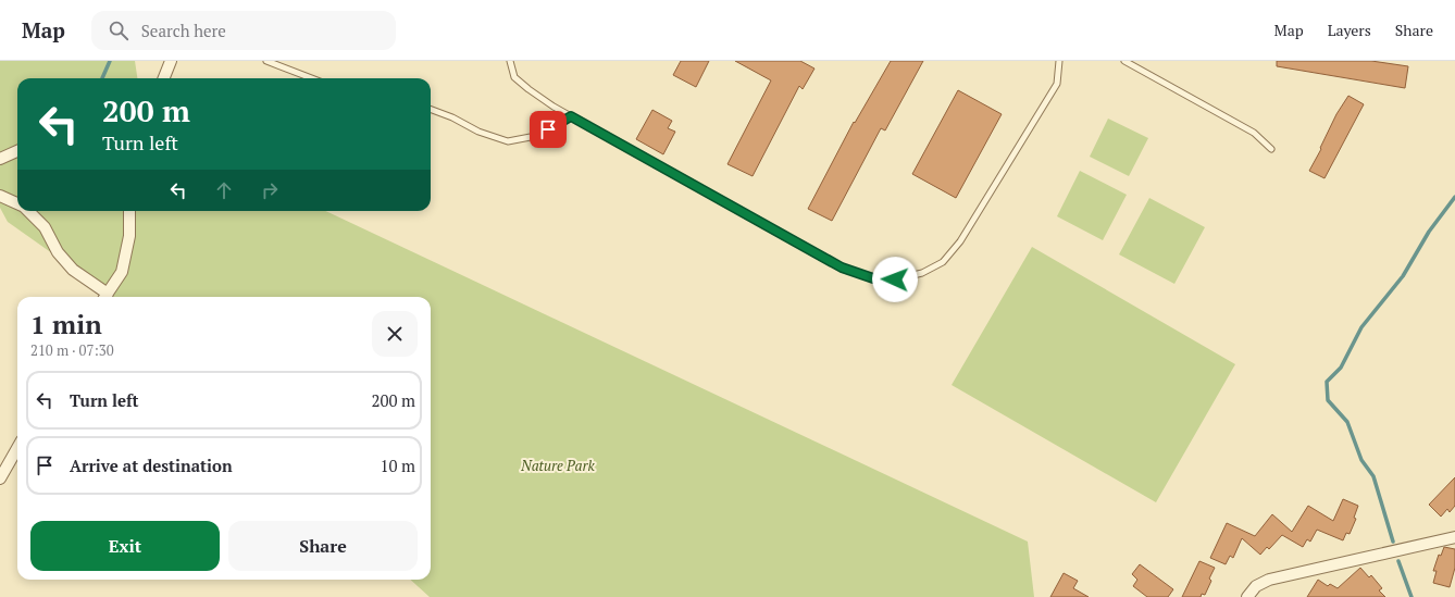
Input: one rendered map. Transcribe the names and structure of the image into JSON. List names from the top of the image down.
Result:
{
  "parks": ["Nature Park"],
  "page": {
    "header": "Map",
    "search": "Search here",
    "nav": ["Map", "Layers", "Share"],
    "turn": ["200 m", "Turn left"],
    "heading": ["1 min", "210 m · 07:30"],
    "list": [
      {
        "name": "Turn left",
        "value": "200 m"
      },
      {
        "name": "Arrive at destination",
        "value": "10 m"
      }
    ],
    "buttons": ["Exit", "Share"]
  }
}
